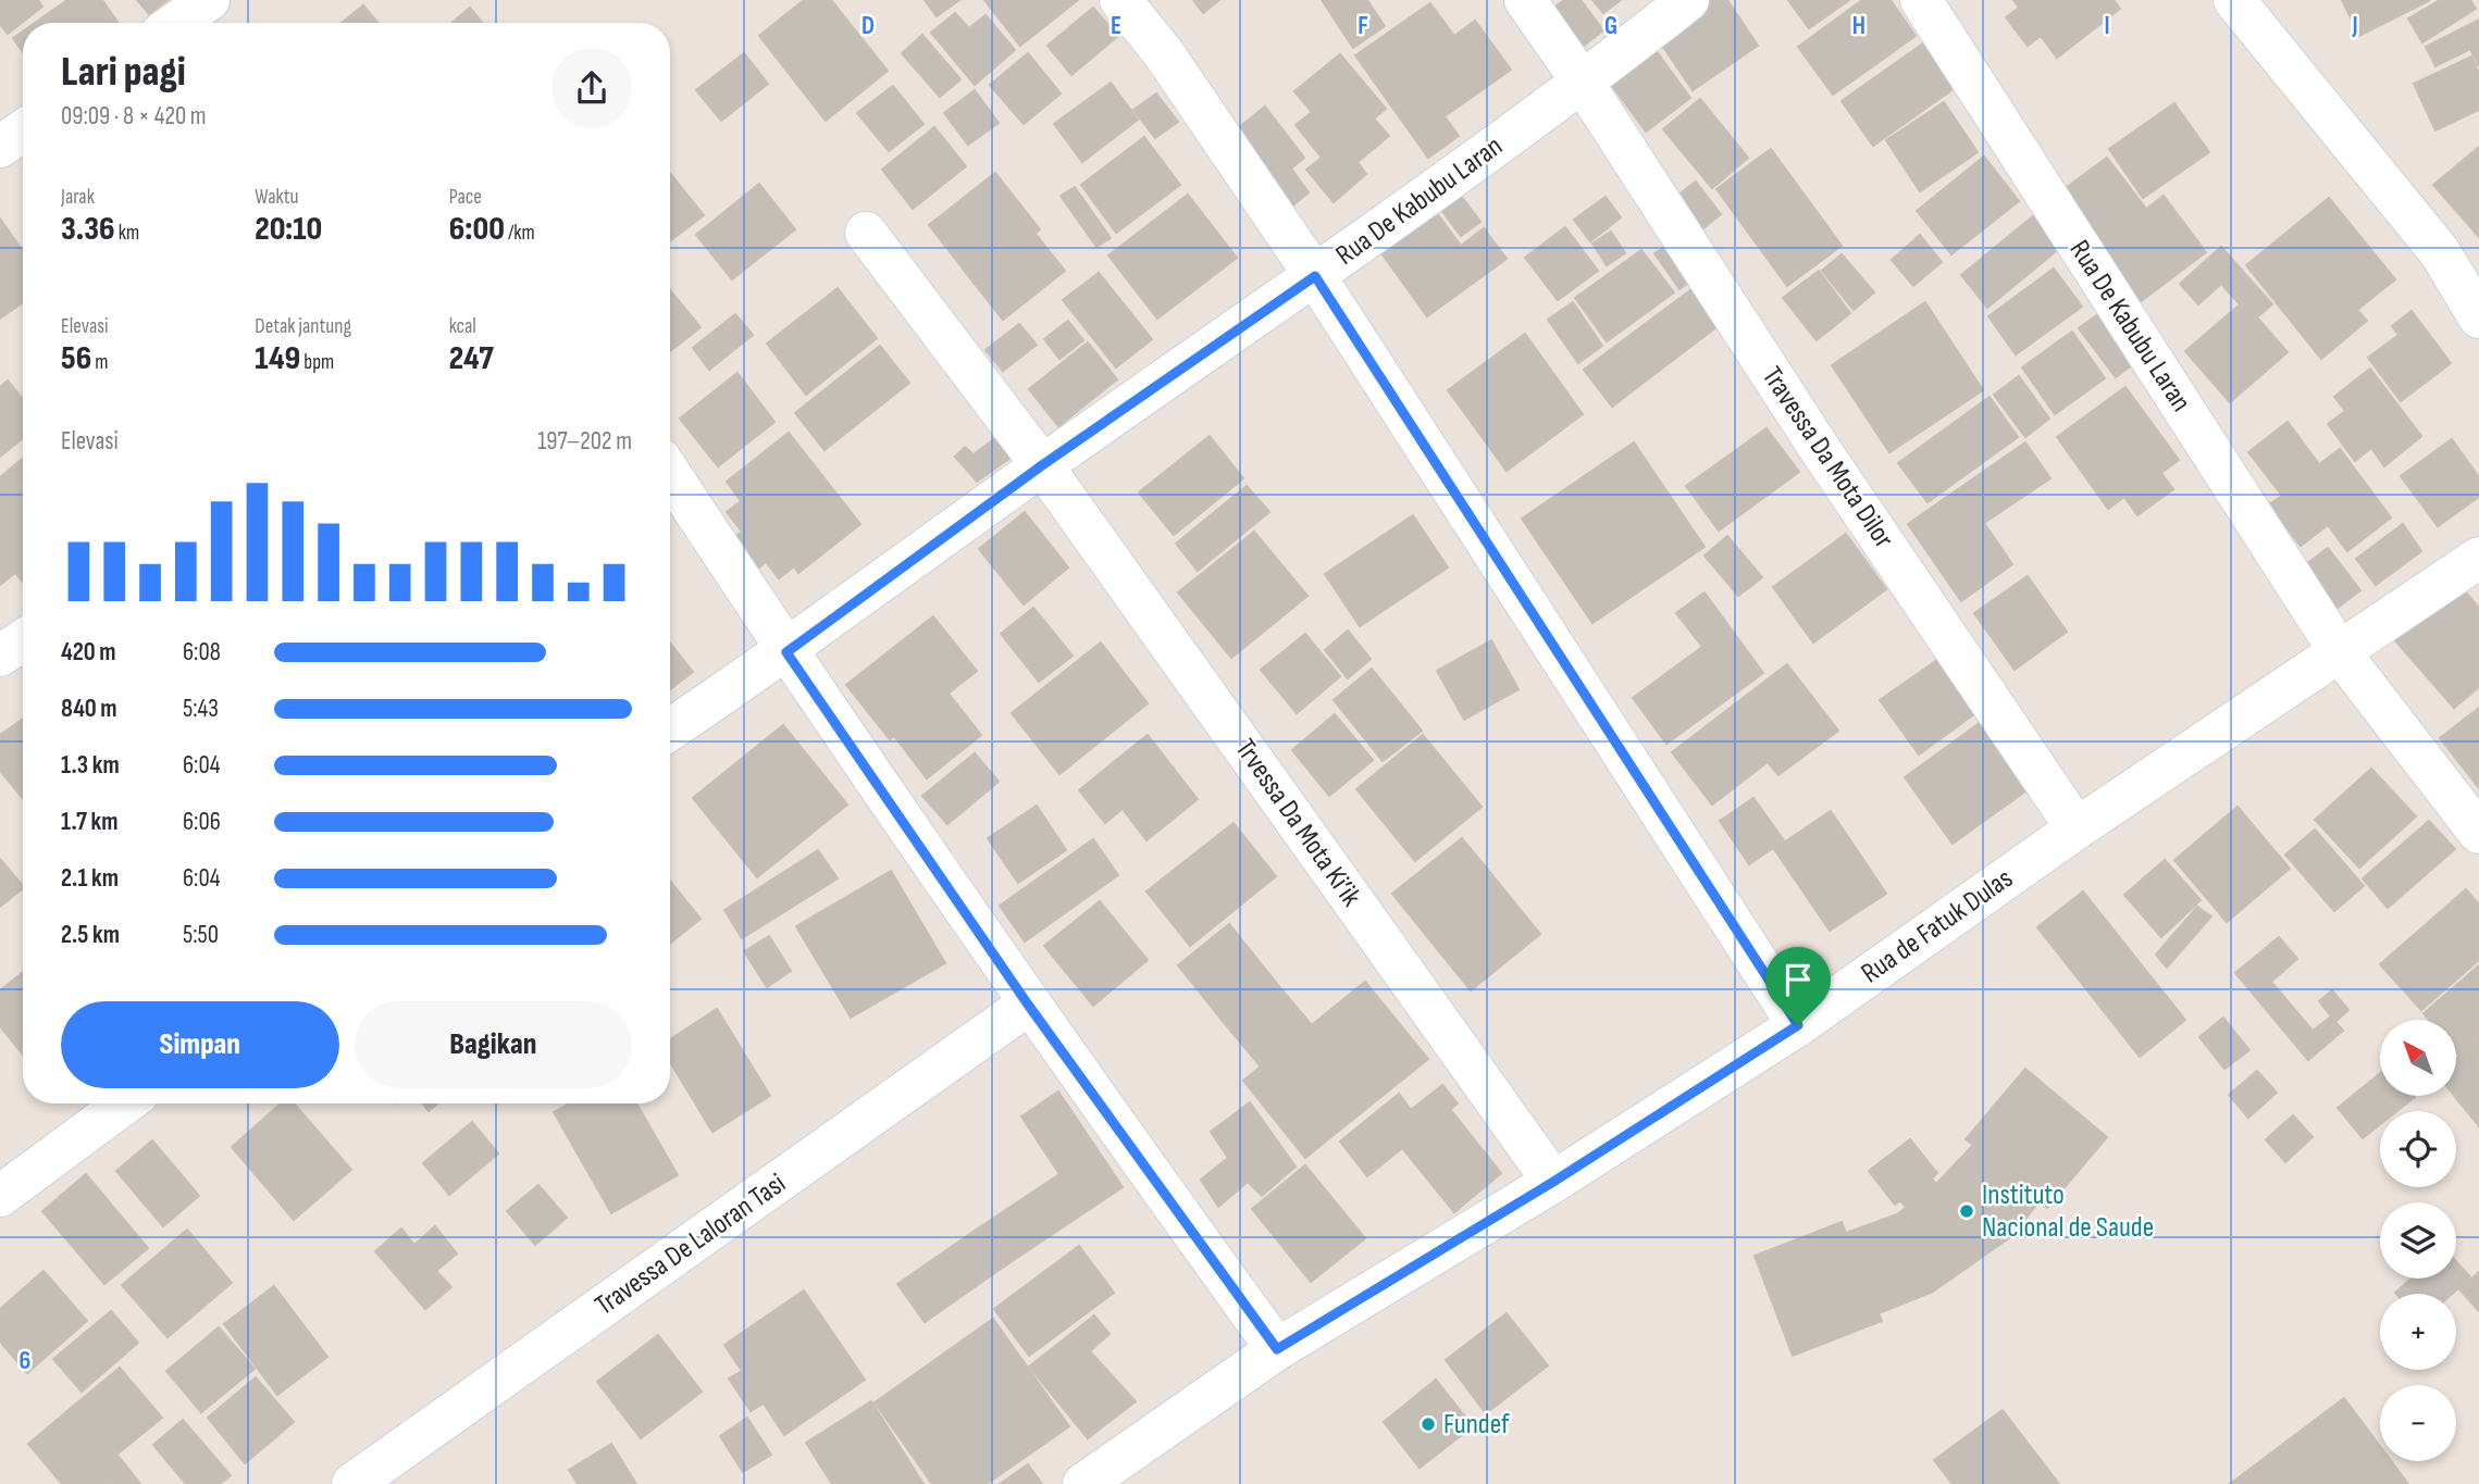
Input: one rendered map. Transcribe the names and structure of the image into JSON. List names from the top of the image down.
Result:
{
  "streets": {
    "street": [
      "Rua De Kabubu Laran",
      "Travessa Da Mota Dilor",
      "Trvessa Da Mota Ki’ik",
      "Rua de Fatuk Dulas",
      "Travessa De Laloran Tasi"
    ]
  },
  "crossings": [
    ["Rua De Kabubu Laran", "Travessa Da Mota Dilor"],
    ["Rua De Kabubu Laran", "Trvessa Da Mota Ki’ik"],
    ["Rua De Kabubu Laran", "Rua de Fatuk Dulas"],
    ["Travessa Da Mota Dilor", "Rua de Fatuk Dulas"],
    ["Trvessa Da Mota Ki’ik", "Rua de Fatuk Dulas"]
  ],
  "places": ["Instituto Nacional de Saude", "Fundef"],
  "north": "top left",
  "page": {
    "heading": ["Lari pagi", "09:09 · 8 × 420 m"],
    "stats": [
      ["Jarak", "3.36 km"],
      ["Waktu", "20:10"],
      ["Pace", "6:00 /km"],
      ["Elevasi", "56 m"],
      ["Detak jantung", "149 bpm"],
      ["kcal", "247"]
    ],
    "chart": ["Elevasi", "197–202 m"],
    "list": [
      {
        "name": "420 m",
        "note": "6:08"
      },
      {
        "name": "840 m",
        "note": "5:43"
      },
      {
        "name": "1.3 km",
        "note": "6:04"
      },
      {
        "name": "1.7 km",
        "note": "6:06"
      },
      {
        "name": "2.1 km",
        "note": "6:04"
      },
      {
        "name": "2.5 km",
        "note": "5:50"
      }
    ],
    "buttons": ["Simpan", "Bagikan"],
    "map_buttons": ["+", "−"]
  },
  "grid": {
    "columns": [
      "D",
      "E",
      "F",
      "G",
      "H",
      "I",
      "J"
    ],
    "rows": ["6"]
  }
}
